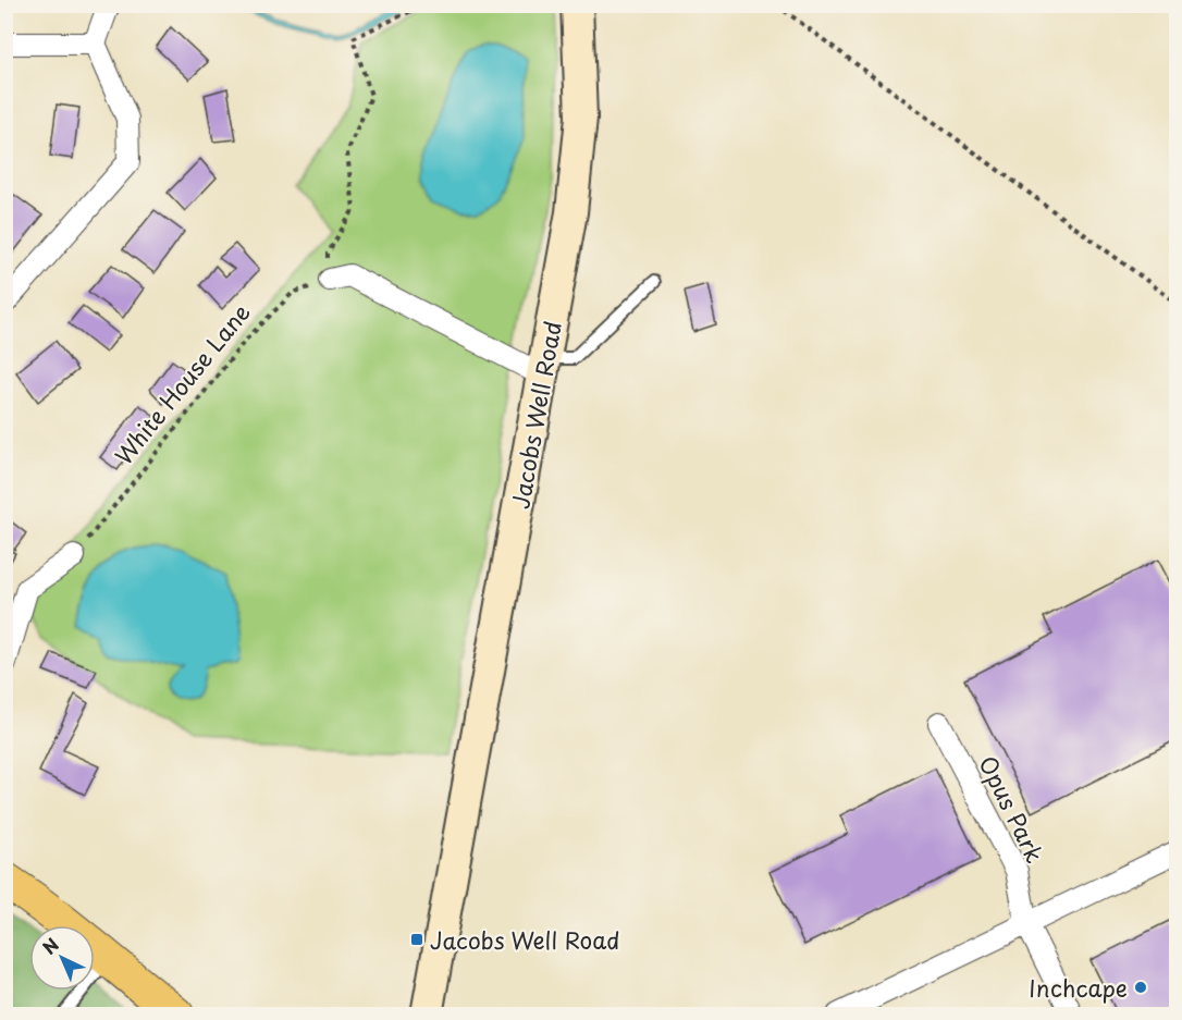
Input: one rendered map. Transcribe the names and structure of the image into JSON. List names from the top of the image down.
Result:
{
  "streets": {
    "street": ["Jacobs Well Road", "Opus Park"],
    "path": ["White House Lane"]
  },
  "places": {
    "transit": ["Jacobs Well Road"],
    "other": ["Inchcape"]
  },
  "north": "top left"
}
